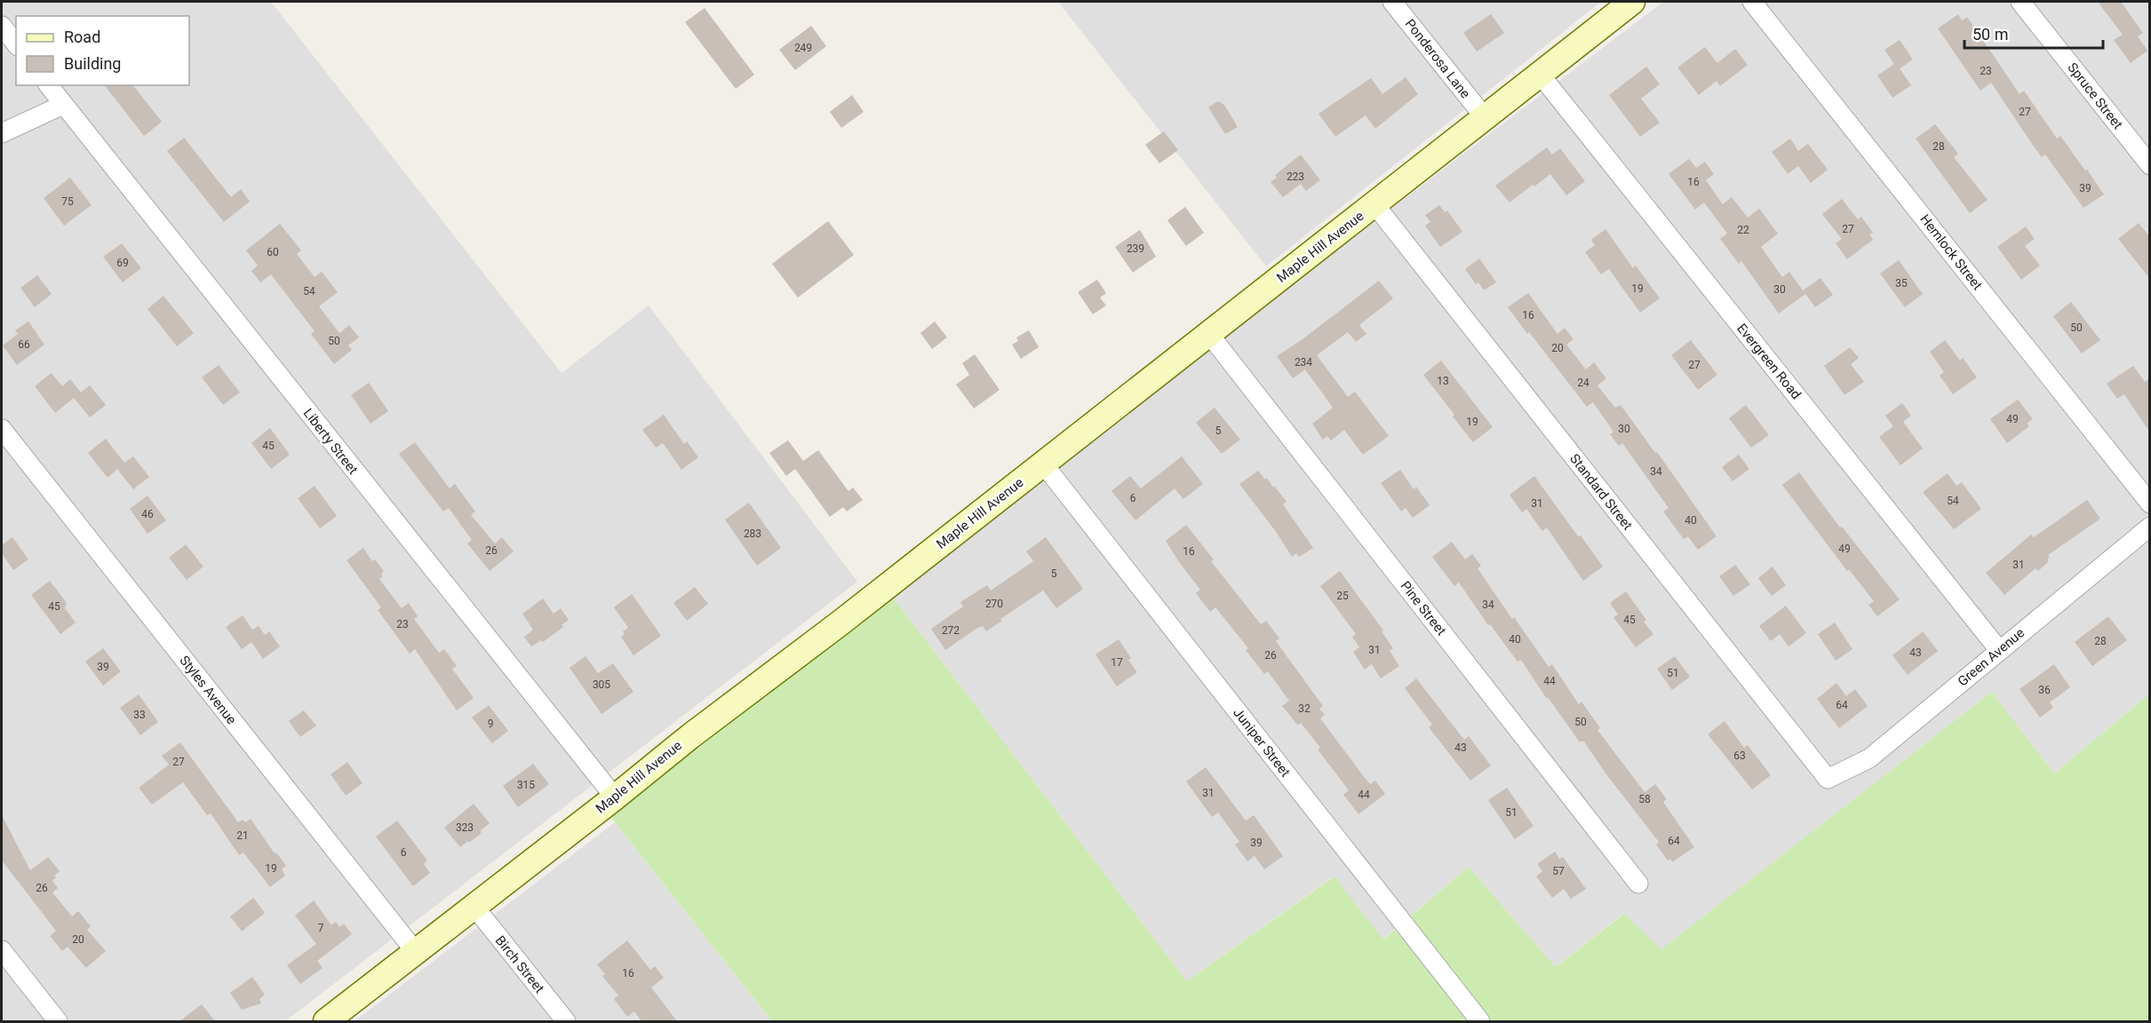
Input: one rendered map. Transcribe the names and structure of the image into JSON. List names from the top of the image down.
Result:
{
  "streets": {
    "street": [
      "Ponderosa Lane",
      "Spruce Street",
      "Maple Hill Avenue",
      "Hemlock Street",
      "Evergreen Road",
      "Liberty Street",
      "Standard Street",
      "Pine Street",
      "Green Avenue",
      "Styles Avenue",
      "Juniper Street",
      "Birch Street"
    ]
  },
  "crossings": [
    ["Ponderosa Lane", "Maple Hill Avenue"],
    ["Maple Hill Avenue", "Evergreen Road"],
    ["Maple Hill Avenue", "Liberty Street"],
    ["Maple Hill Avenue", "Standard Street"],
    ["Maple Hill Avenue", "Pine Street"],
    ["Maple Hill Avenue", "Styles Avenue"],
    ["Maple Hill Avenue", "Juniper Street"],
    ["Maple Hill Avenue", "Birch Street"],
    ["Evergreen Road", "Green Avenue"],
    ["Standard Street", "Green Avenue"]
  ],
  "house_numbers": [
    "249",
    "23",
    "27",
    "28",
    "223",
    "16",
    "39",
    "75",
    "27",
    "22",
    "239",
    "60",
    "69",
    "35",
    "19",
    "30",
    "54",
    "16",
    "50",
    "50",
    "66",
    "20",
    "234",
    "27",
    "13",
    "24",
    "49",
    "19",
    "30",
    "5",
    "45",
    "34",
    "6",
    "54",
    "31",
    "46",
    "40",
    "283",
    "49",
    "26",
    "16",
    "31",
    "5",
    "25",
    "270",
    "34",
    "45",
    "45",
    "23",
    "272",
    "40",
    "28",
    "31",
    "43",
    "26",
    "17",
    "39",
    "51",
    "44",
    "305",
    "36",
    "64",
    "32",
    "33",
    "50",
    "9",
    "43",
    "63",
    "27",
    "315",
    "31",
    "44",
    "58",
    "51",
    "323",
    "21",
    "64",
    "39",
    "6",
    "19",
    "57",
    "26",
    "7",
    "20",
    "16"
  ],
  "legend": ["Road", "Building"],
  "scale_bar": "50 m"
}
